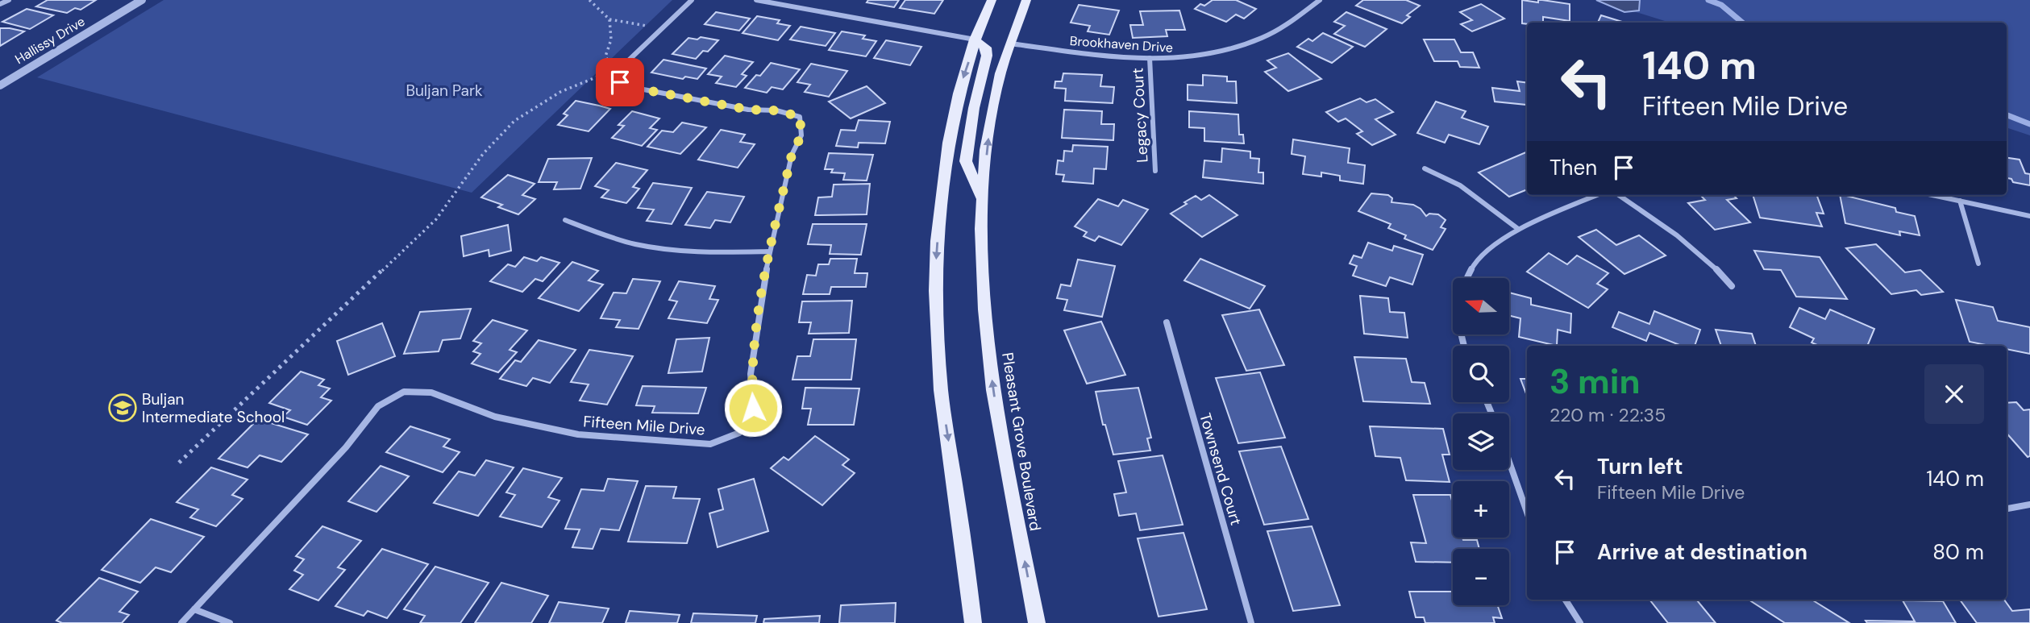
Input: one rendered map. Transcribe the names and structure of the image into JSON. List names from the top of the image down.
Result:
{
  "streets": {
    "main road": ["Pleasant Grove Boulevard"],
    "street": [
      "Hallissy Drive",
      "Brookhaven Drive",
      "Legacy Court",
      "Fifteen Mile Drive",
      "Townsend Court"
    ]
  },
  "crossings": [
    ["Brookhaven Drive", "Legacy Court"],
    ["Brookhaven Drive", "Pleasant Grove Boulevard"]
  ],
  "parks": ["Buljan Park"],
  "places": {
    "school or university": ["Buljan Intermediate School"]
  },
  "north": "left",
  "page": {
    "turn": ["140 m", "Fifteen Mile Drive"],
    "then": "Then",
    "map_buttons": ["+", "−"],
    "heading": ["3 min", "220 m · 22:35"],
    "list": [
      {
        "name": "Turn left",
        "note": "Fifteen Mile Drive",
        "value": "140 m"
      },
      {
        "name": "Arrive at destination",
        "value": "80 m"
      }
    ]
  }
}
